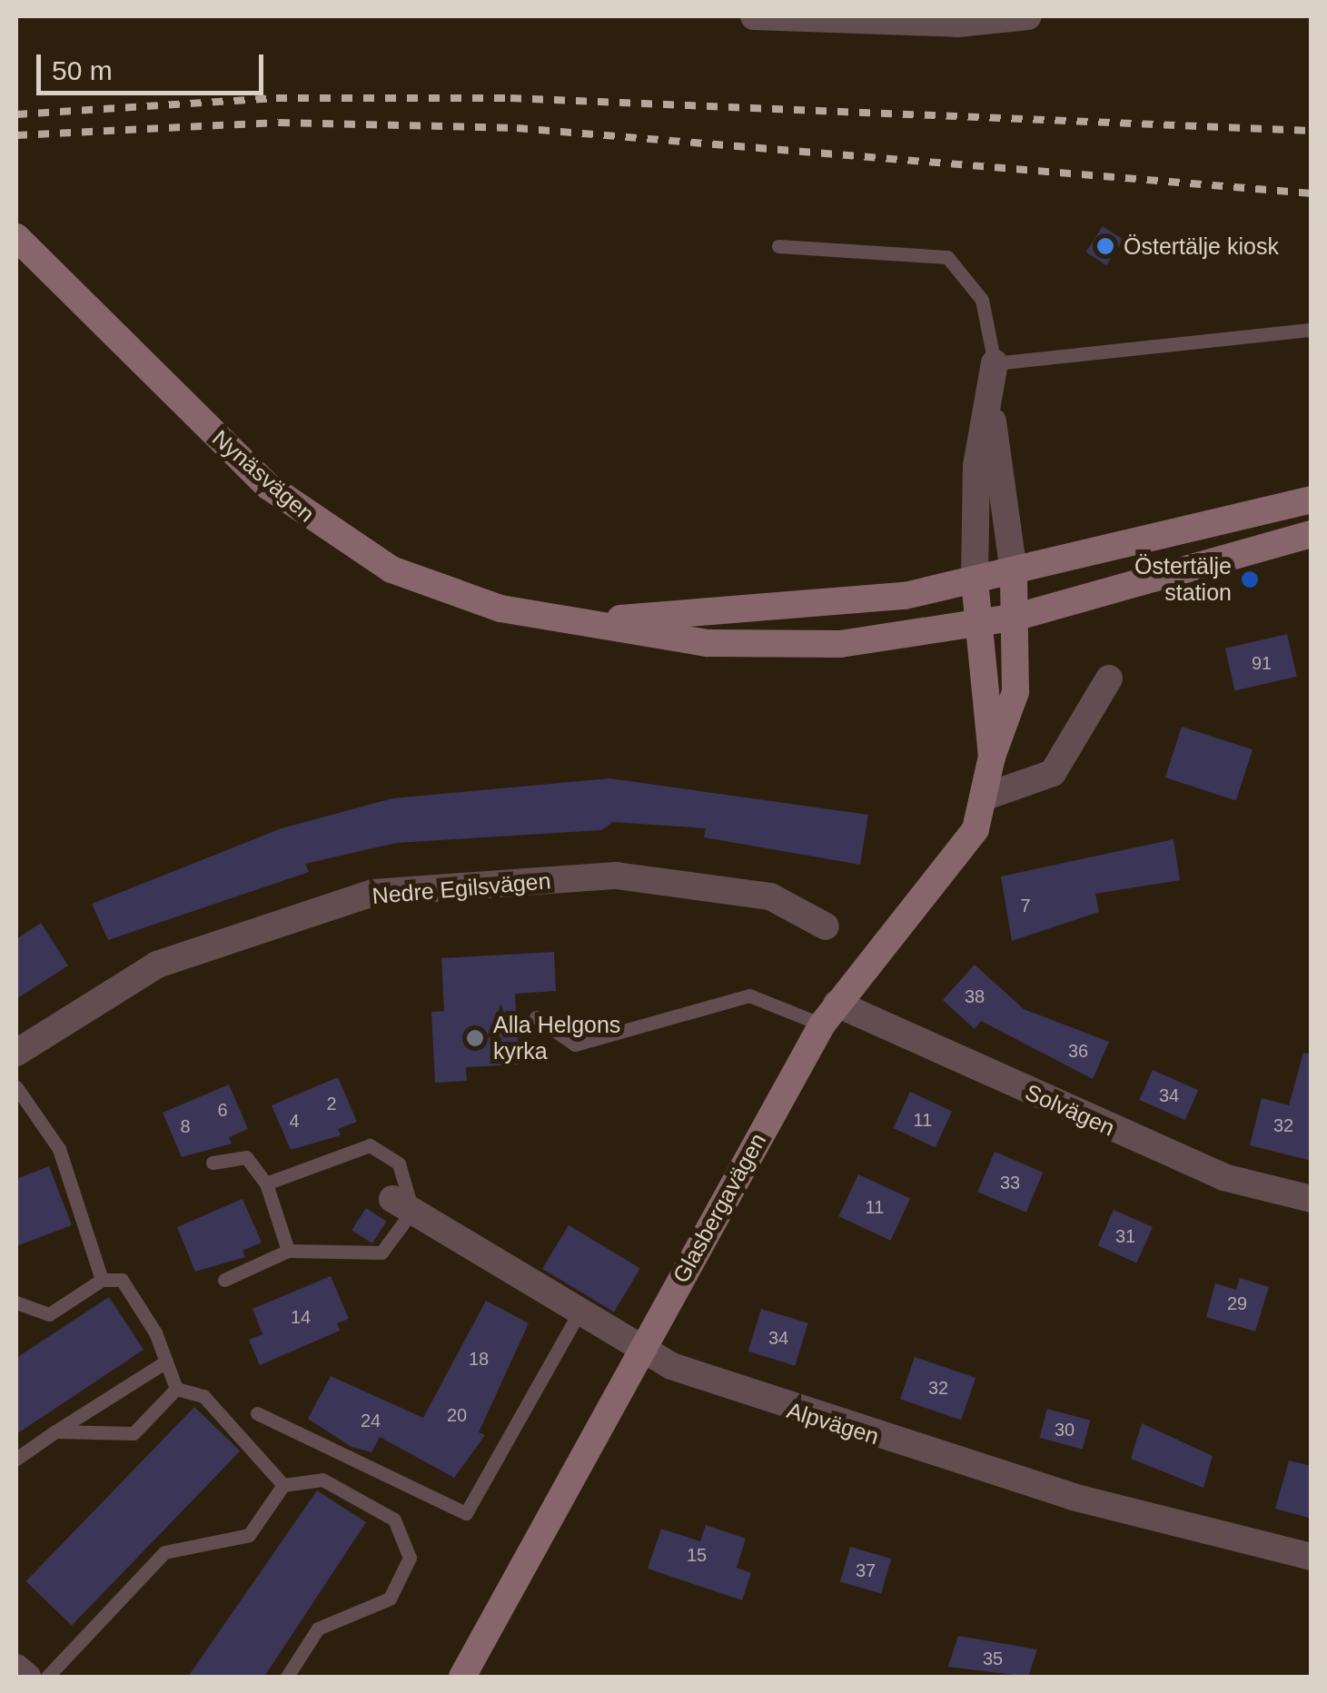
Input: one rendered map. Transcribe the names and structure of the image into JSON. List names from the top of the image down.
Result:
{
  "streets": {
    "street": [
      "Nynäsvägen",
      "Nedre Egilsvägen",
      "Solvägen",
      "Glasbergavägen",
      "Alpvägen"
    ]
  },
  "crossings": [
    ["Nynäsvägen", "Glasbergavägen"],
    ["Solvägen", "Glasbergavägen"],
    ["Glasbergavägen", "Alpvägen"]
  ],
  "places": ["Östertälje kiosk", "Östertälje station", "Alla Helgons kyrka"],
  "house_numbers": [
    "91",
    "7",
    "38",
    "36",
    "34",
    "2",
    "6",
    "11",
    "4",
    "32",
    "8",
    "33",
    "11",
    "31",
    "29",
    "14",
    "34",
    "18",
    "32",
    "20",
    "24",
    "30",
    "15",
    "37",
    "35"
  ],
  "scale_bar": "50 m"
}
